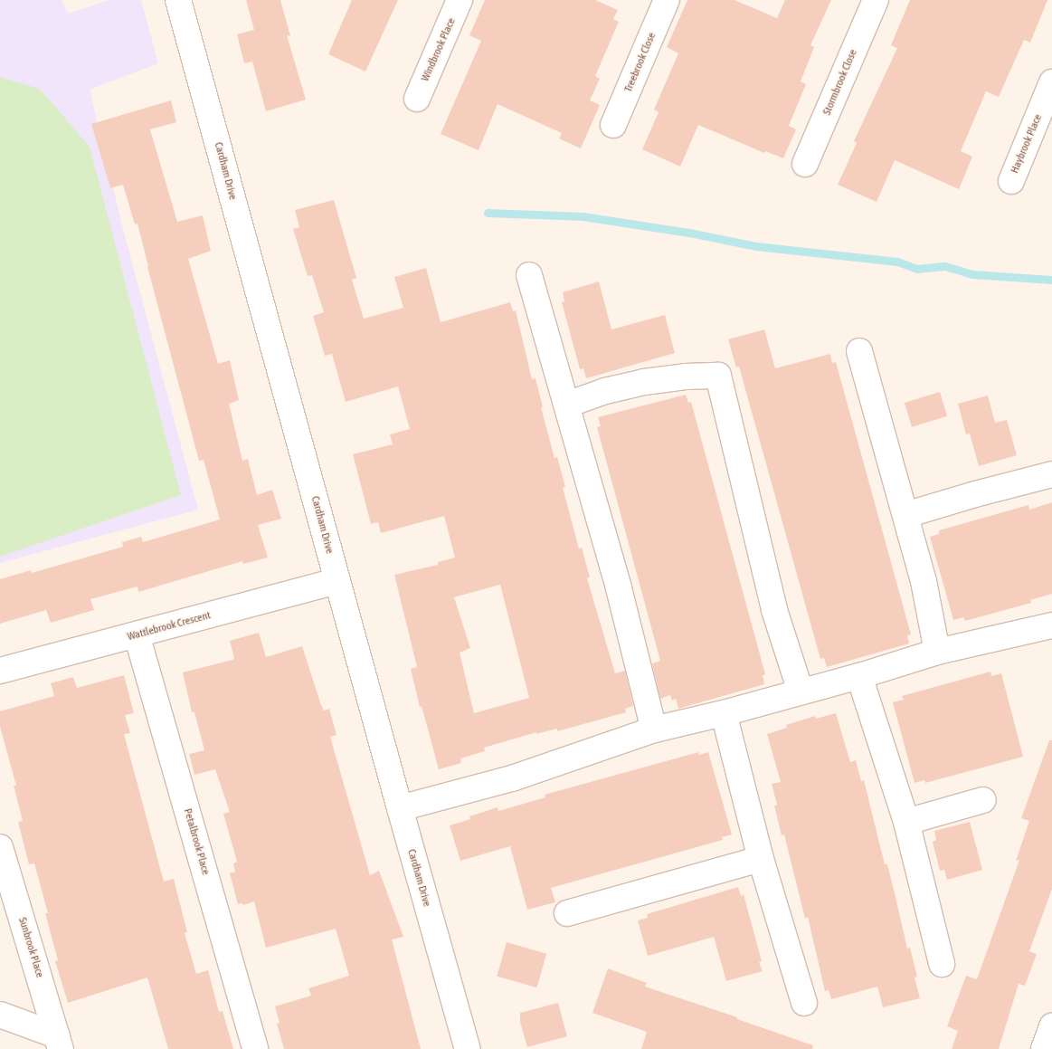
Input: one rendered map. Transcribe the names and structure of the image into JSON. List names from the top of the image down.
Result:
{
  "streets": {
    "street": [
      "Windbrook Place",
      "Treebrook Close",
      "Stormbrook Close",
      "Haybrook Place",
      "Cardham Drive",
      "Wattlebrook Crescent",
      "Petalbrook Place",
      "Sunbrook Place"
    ]
  },
  "crossings": [
    ["Cardham Drive", "Wattlebrook Crescent"],
    ["Wattlebrook Crescent", "Petalbrook Place"]
  ]
}
